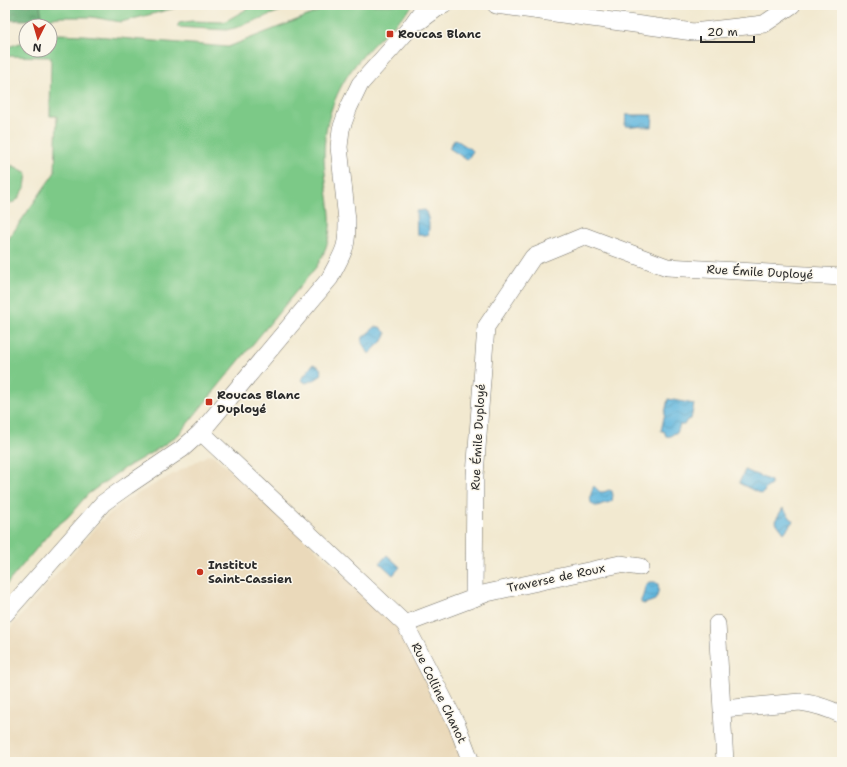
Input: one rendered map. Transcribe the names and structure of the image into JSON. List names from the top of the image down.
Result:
{
  "streets": {
    "street": ["Rue Émile Duployé", "Traverse de Roux", "Rue Colline Chanot"]
  },
  "crossings": [
    ["Rue Émile Duployé", "Traverse de Roux"]
  ],
  "places": {
    "transit": ["Roucas Blanc", "Roucas Blanc Duployé"],
    "other": ["Institut Saint-Cassien"]
  },
  "scale_bar": "20 m",
  "north": "bottom"
}
